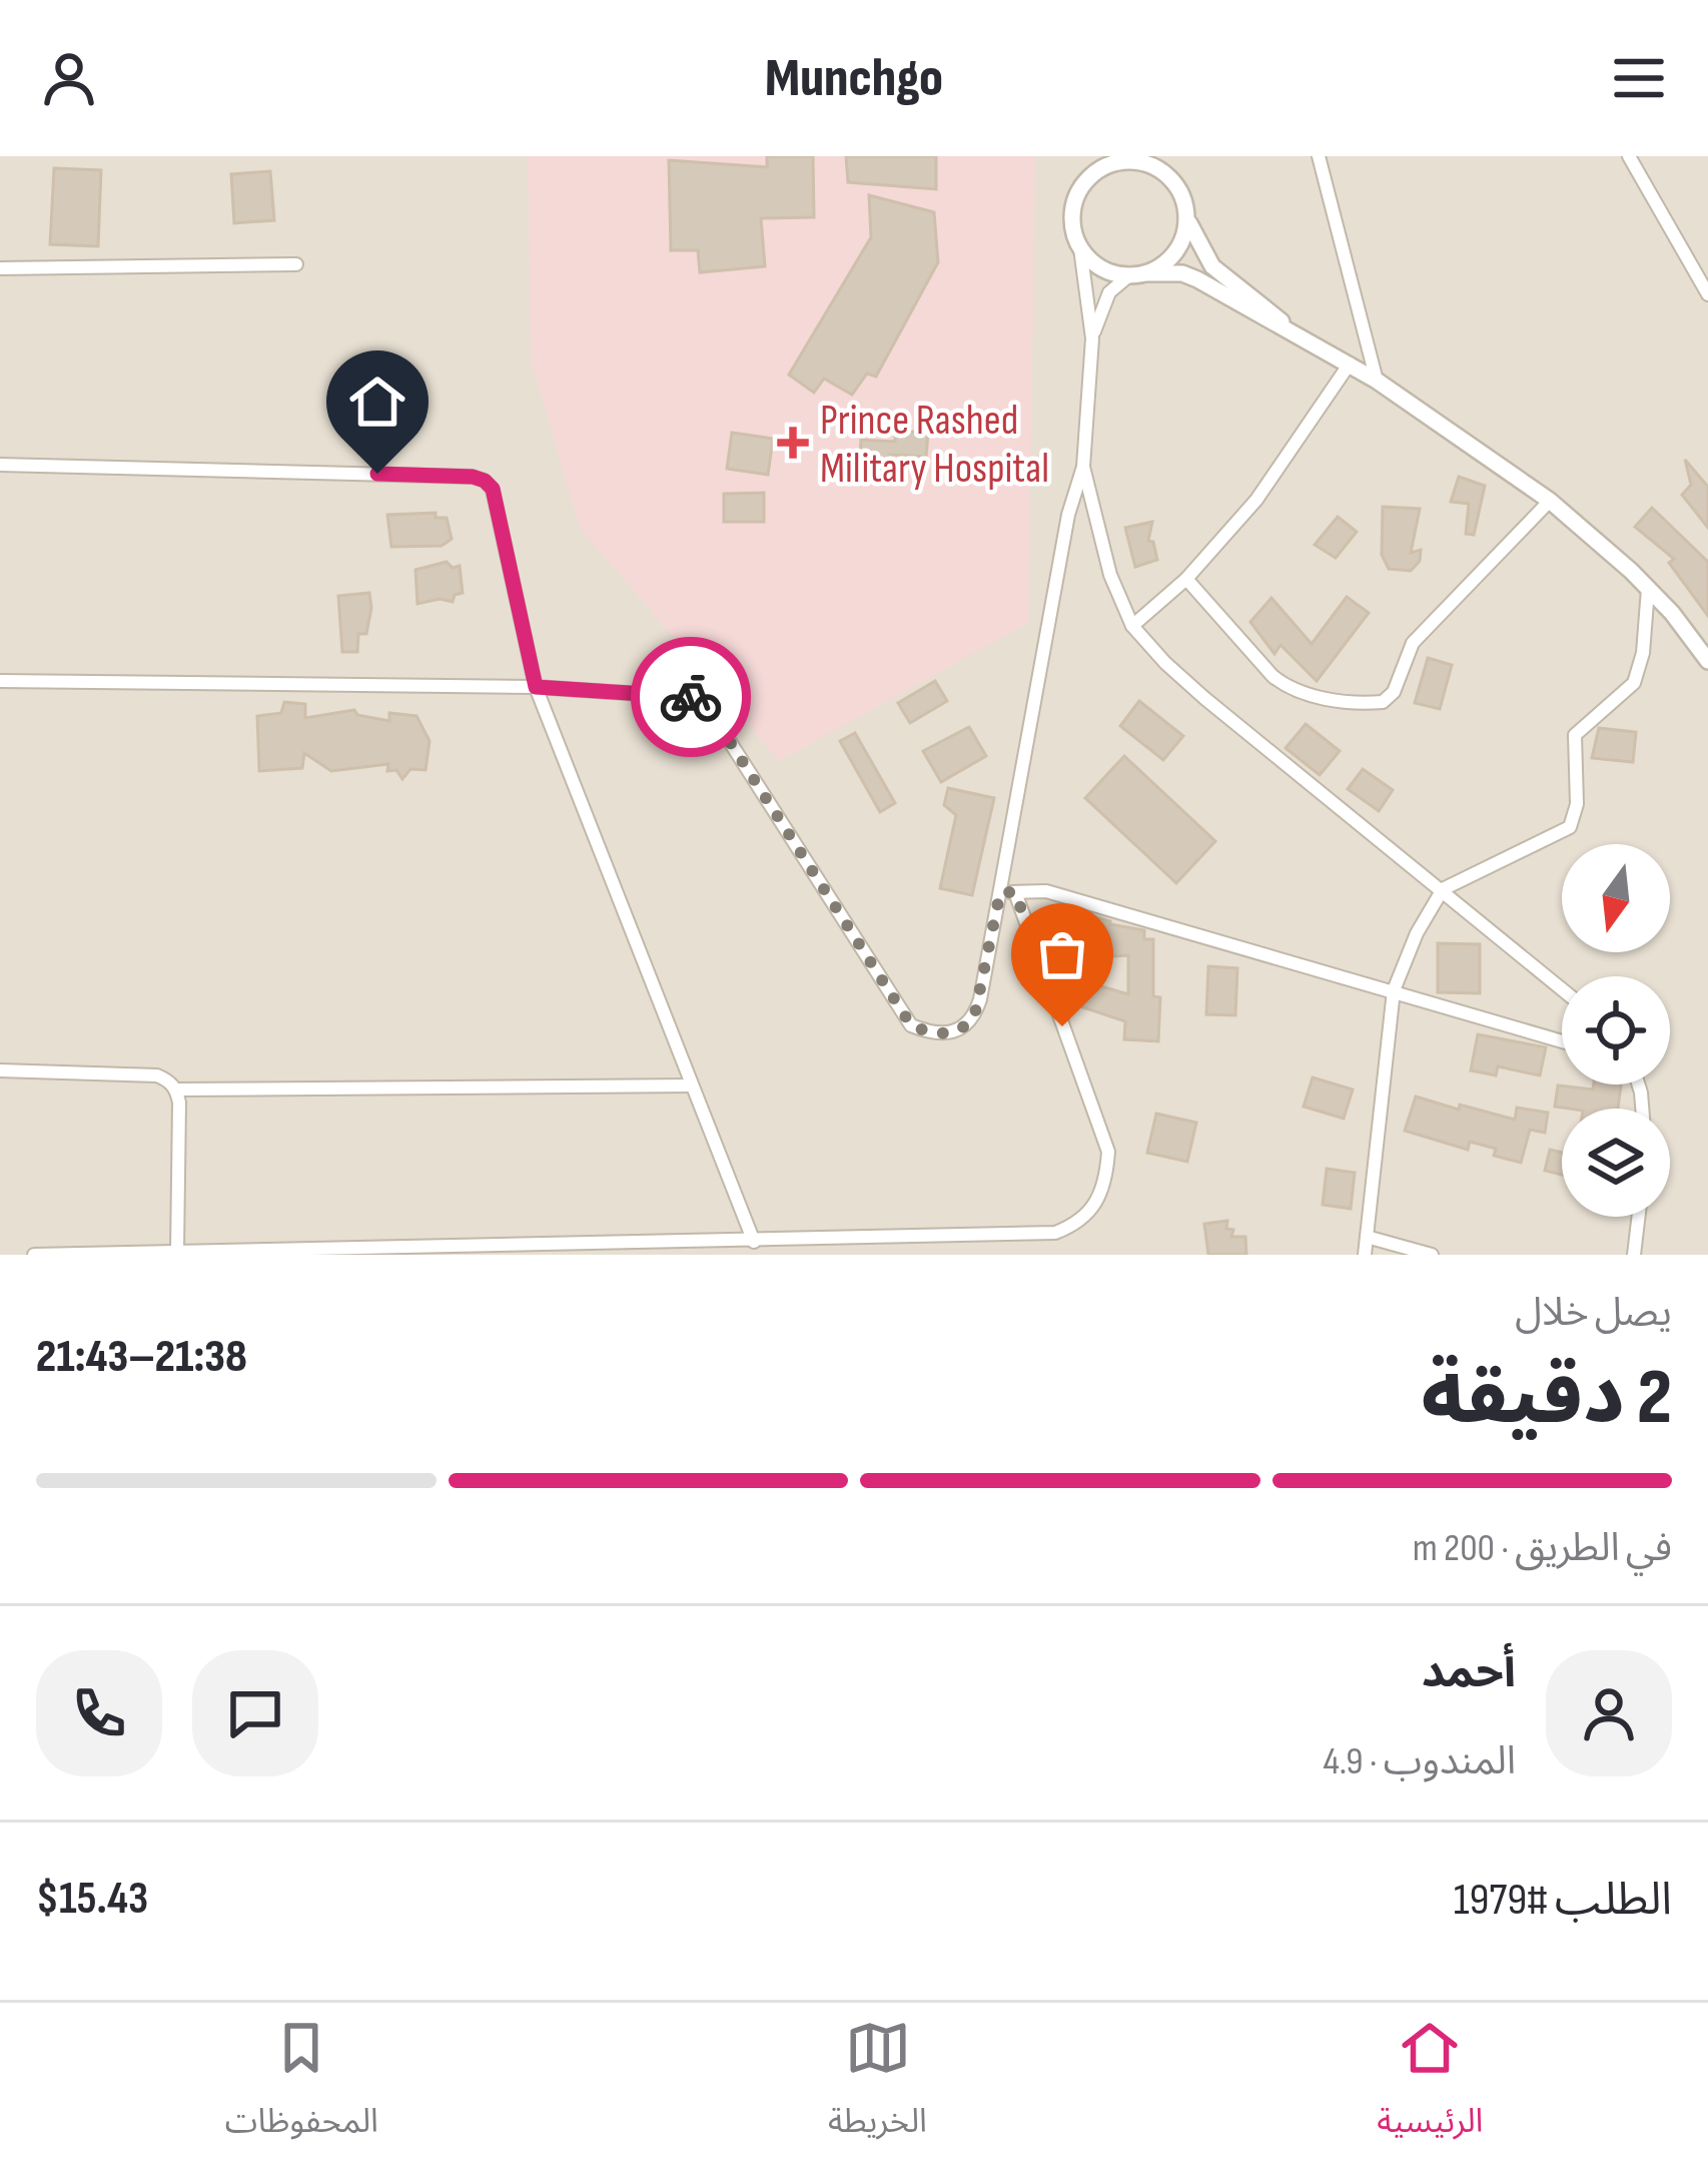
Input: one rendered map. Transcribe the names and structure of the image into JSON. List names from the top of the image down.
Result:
{
  "places": {
    "health": ["Prince Rashed Military Hospital"]
  },
  "north": "bottom",
  "page": {
    "header": "Munchgo",
    "heading": ["2 دقيقة", "يصل خلال", "21:38–21:43"],
    "panel": [
      "أحمد",
      "المندوب · 4.9",
      "الطلب #1979",
      "$15.43"
    ],
    "bar": "في الطريق · 200 m",
    "tabs": ["الرئيسية", "الخريطة", "المحفوظات"]
  }
}
